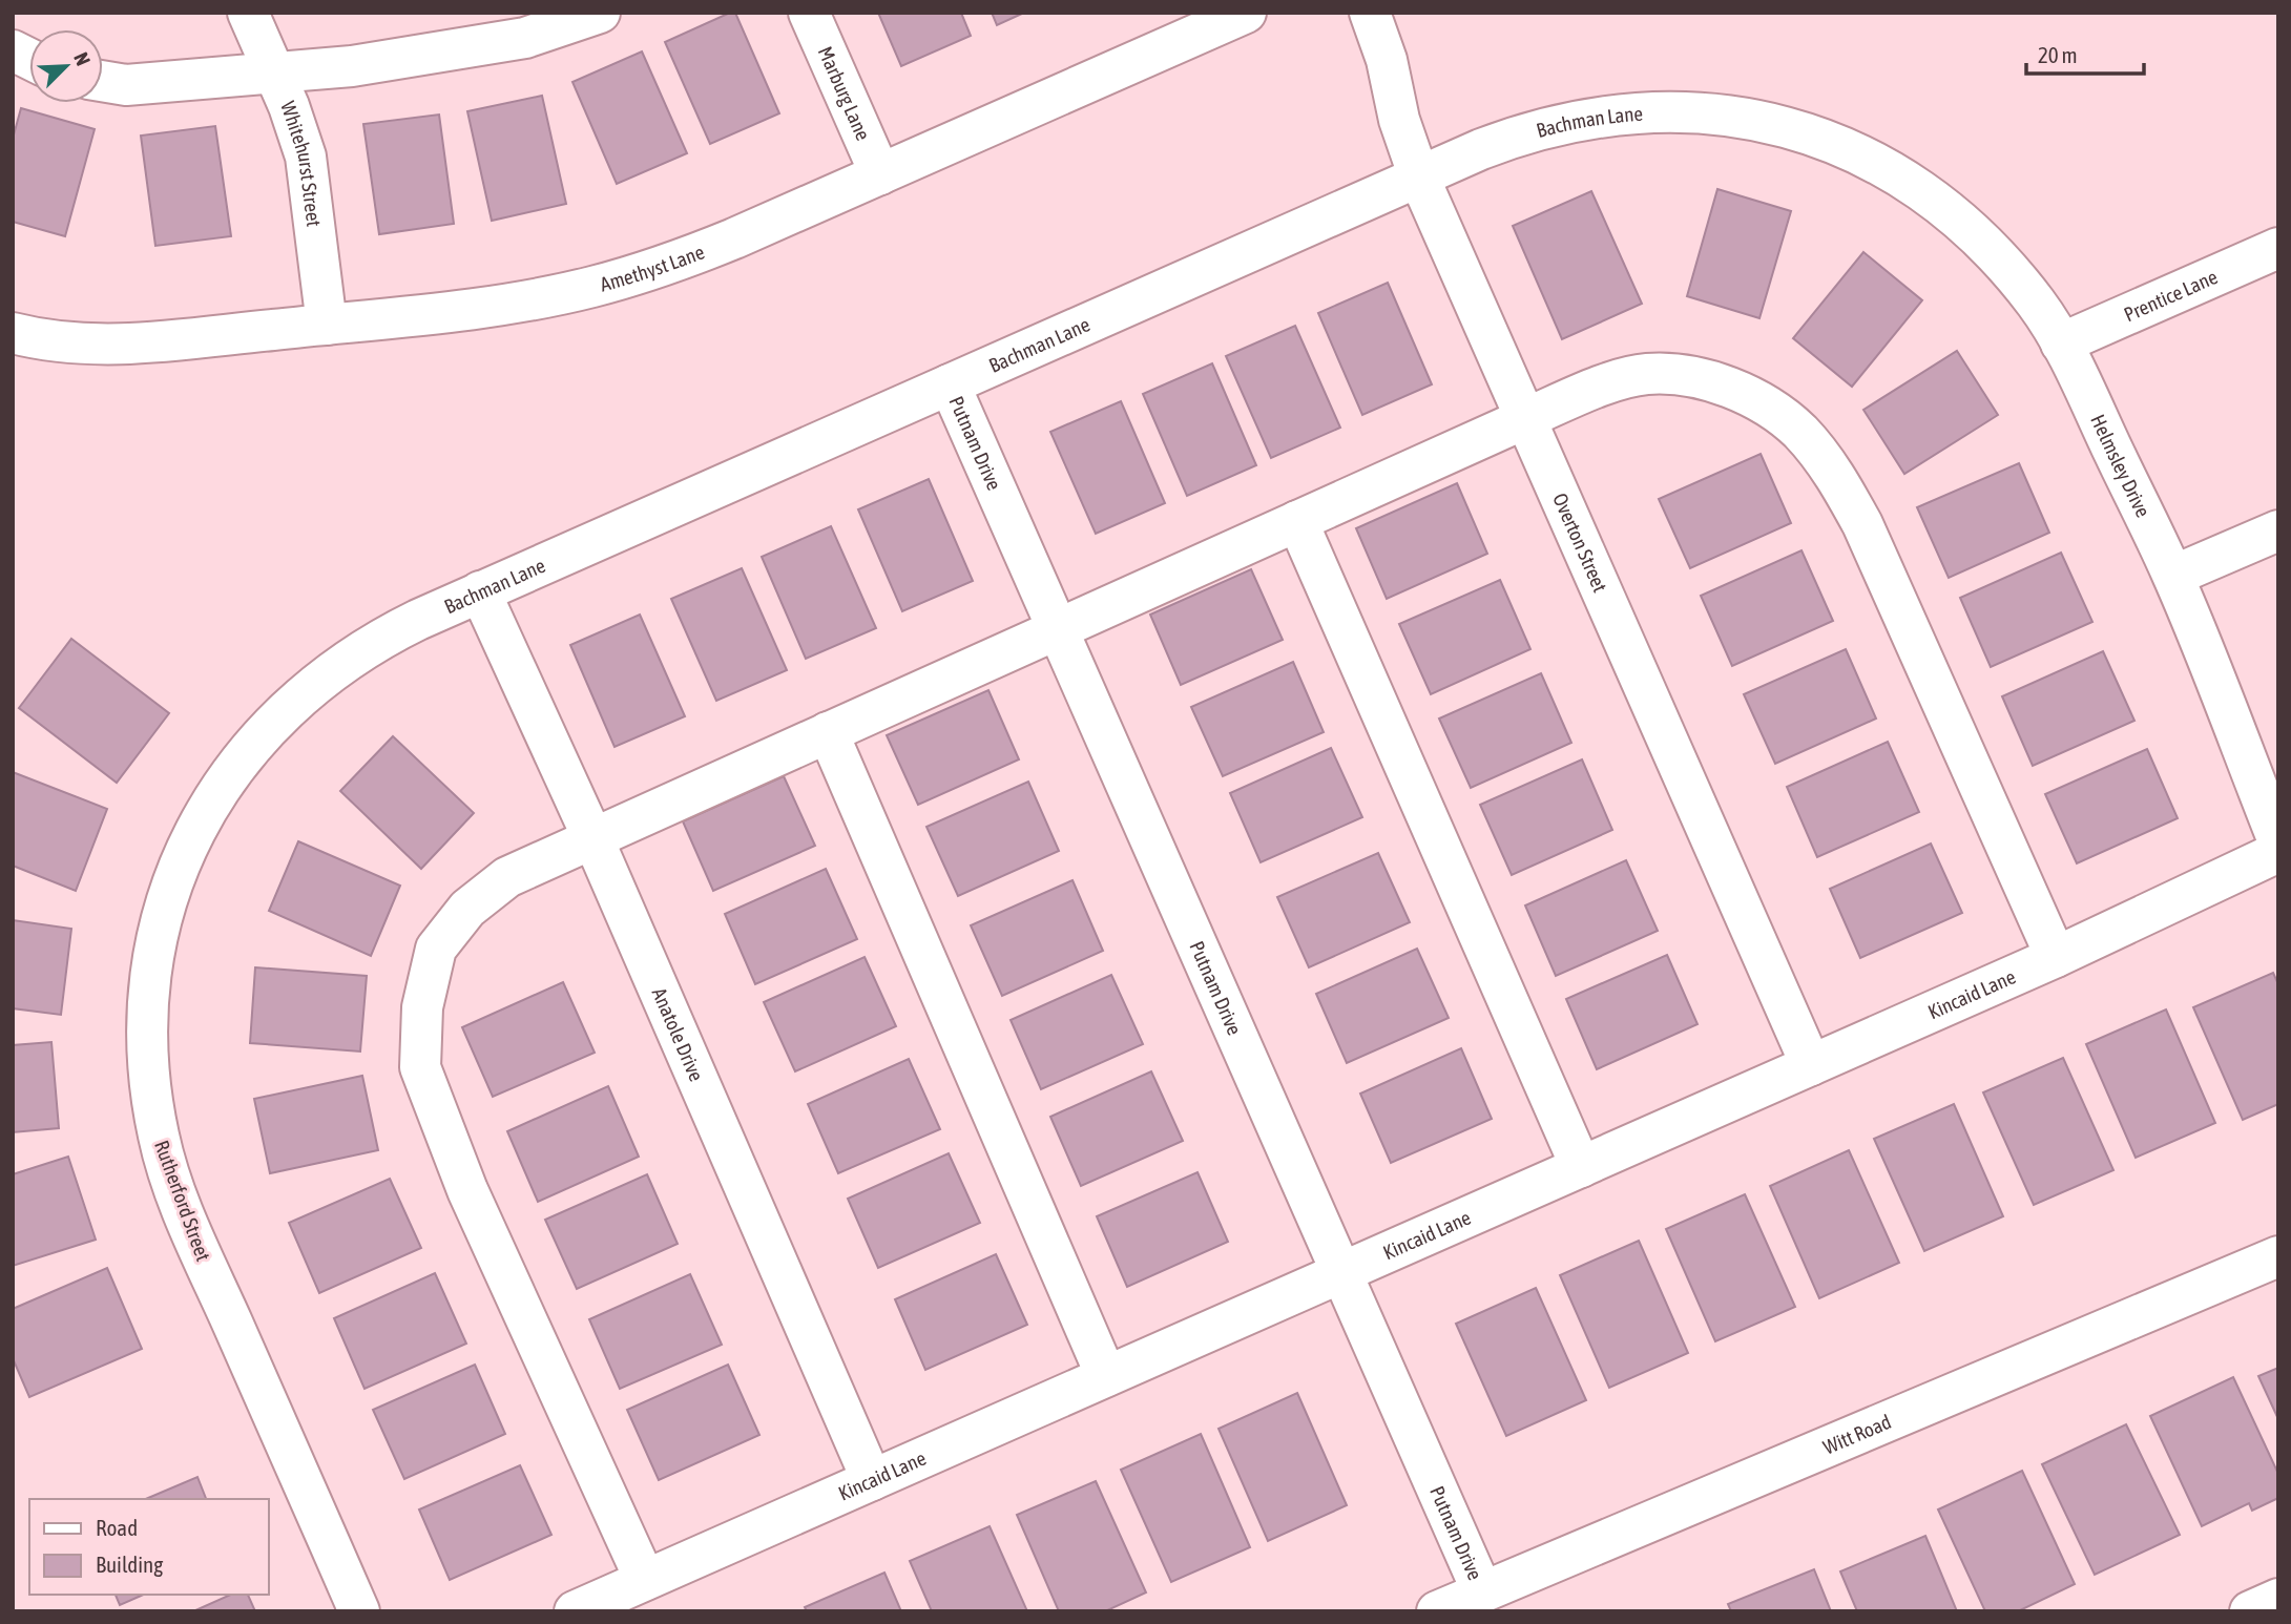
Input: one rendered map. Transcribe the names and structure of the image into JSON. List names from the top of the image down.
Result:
{
  "streets": {
    "street": [
      "Marburg Lane",
      "Bachman Lane",
      "Whitehurst Street",
      "Amethyst Lane",
      "Prentice Lane",
      "Putnam Drive",
      "Helmsley Drive",
      "Overton Street",
      "Kincaid Lane",
      "Anatole Drive",
      "Rutherford Street",
      "Witt Road"
    ]
  },
  "crossings": [
    ["Marburg Lane", "Amethyst Lane"],
    ["Bachman Lane", "Putnam Drive"],
    ["Bachman Lane", "Helmsley Drive"],
    ["Bachman Lane", "Overton Street"],
    ["Bachman Lane", "Anatole Drive"],
    ["Bachman Lane", "Rutherford Street"],
    ["Whitehurst Street", "Amethyst Lane"],
    ["Prentice Lane", "Helmsley Drive"],
    ["Putnam Drive", "Kincaid Lane"],
    ["Putnam Drive", "Witt Road"],
    ["Overton Street", "Kincaid Lane"],
    ["Kincaid Lane", "Anatole Drive"]
  ],
  "legend": ["Road", "Building"],
  "scale_bar": "20 m",
  "north": "top right"
}
